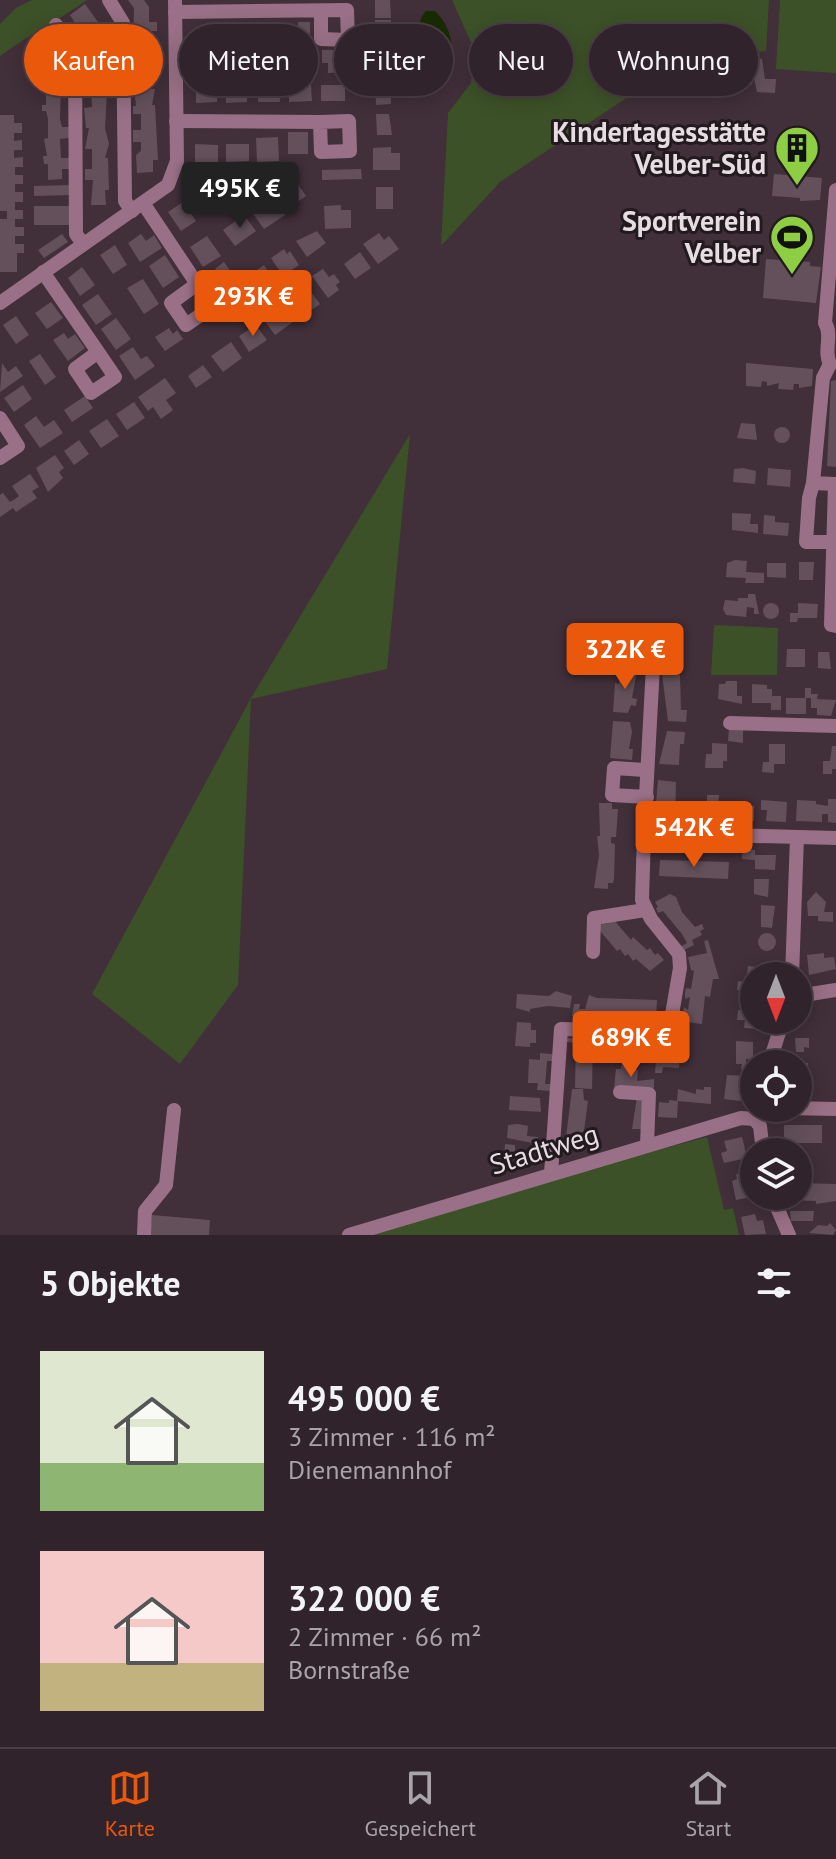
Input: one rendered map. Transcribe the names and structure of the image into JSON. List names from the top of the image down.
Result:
{
  "streets": {
    "street": ["Stadtweg"]
  },
  "places": {
    "building": ["Kindertagesstätte Velber-Süd"],
    "sports": ["Sportverein Velber"]
  },
  "north": "bottom",
  "page": {
    "chip": [
      "Kaufen",
      "Mieten",
      "Filter",
      "Neu",
      "Wohnung"
    ],
    "price": [
      "495K €",
      "293K €",
      "322K €",
      "542K €",
      "689K €"
    ],
    "heading": "5 Objekte",
    "list": [
      {
        "name": "495 000 €",
        "note": "3 Zimmer · 116 m² · Dienemannhof"
      },
      {
        "name": "322 000 €",
        "note": "2 Zimmer · 66 m² · Bornstraße"
      }
    ],
    "tabs": ["Karte", "Gespeichert", "Start"]
  }
}
